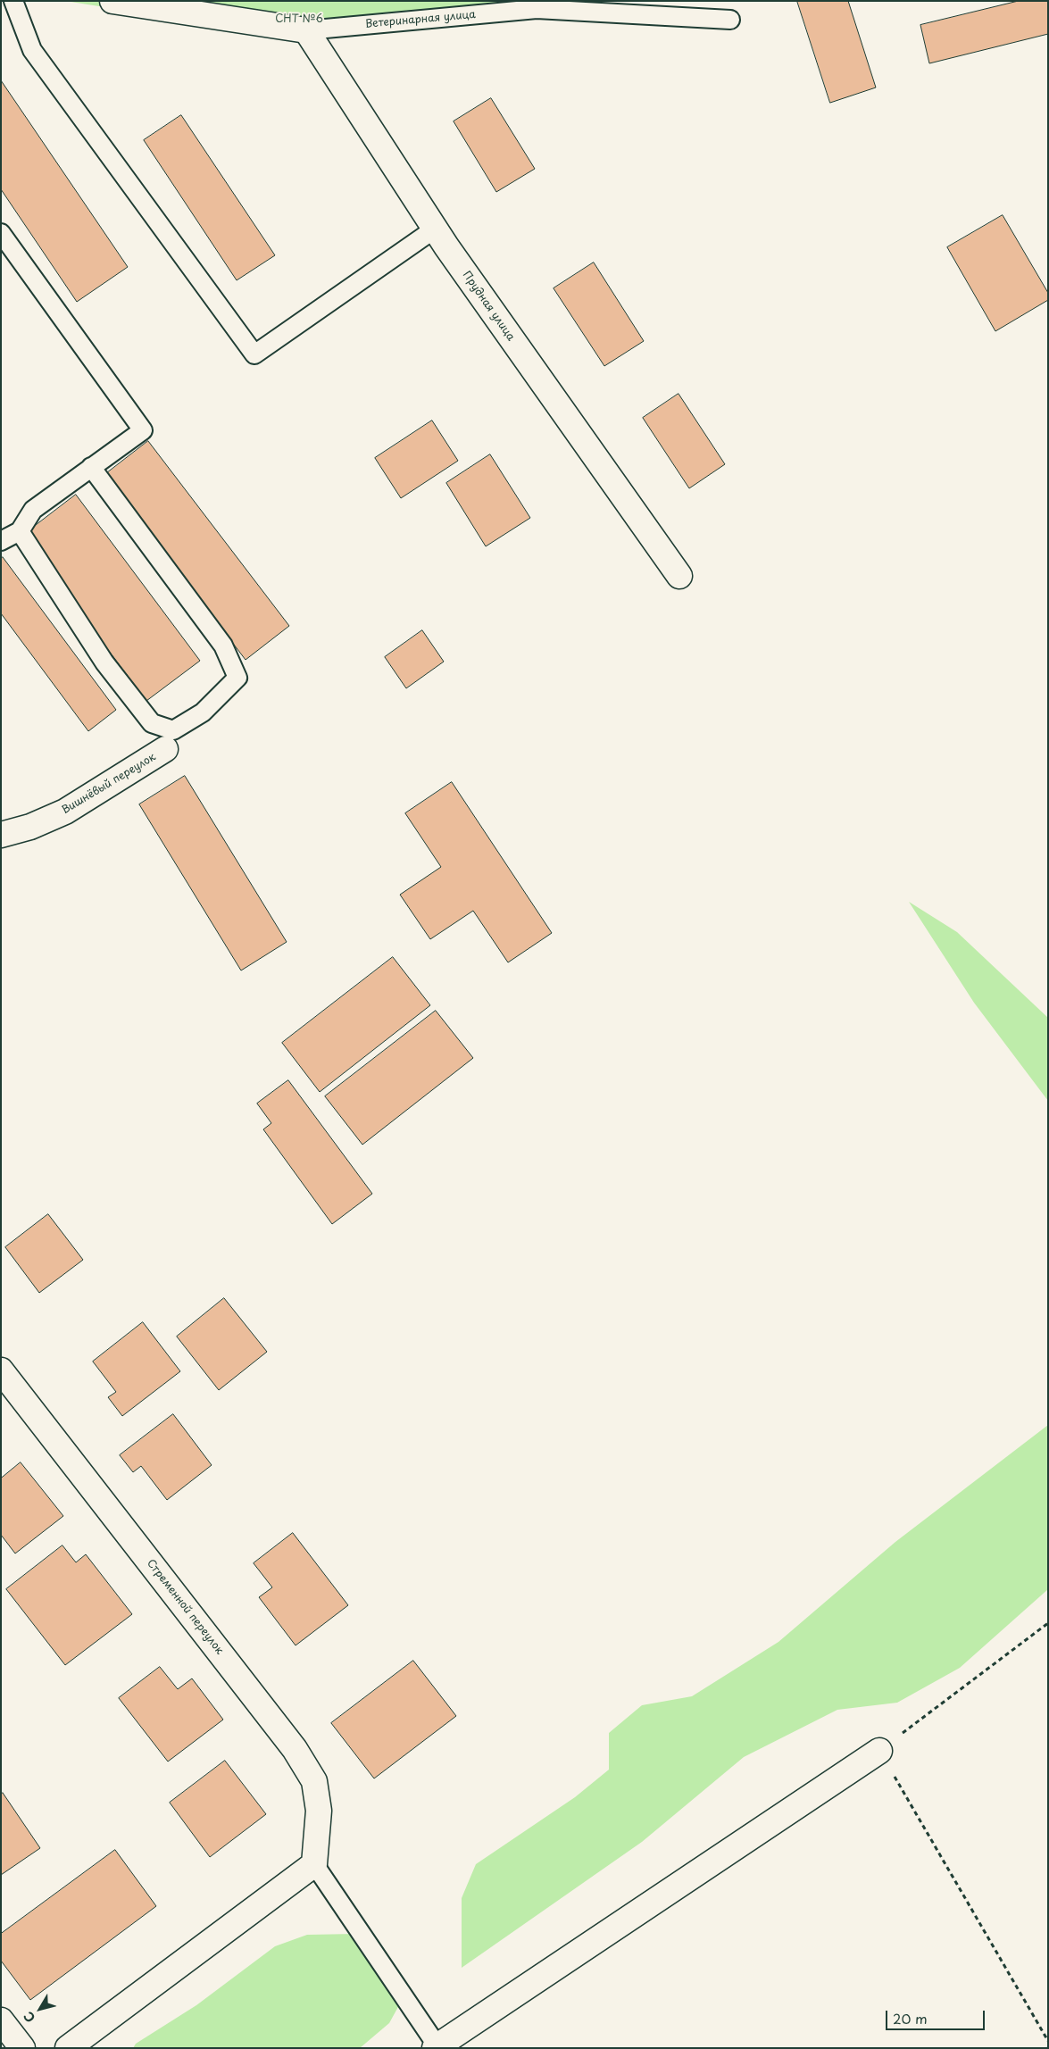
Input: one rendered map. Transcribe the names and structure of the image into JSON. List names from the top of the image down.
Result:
{
  "streets": {
    "street": [
      "Ветеринарная улица",
      "Прудная улица",
      "Вишнёвый переулок",
      "Стременной переулок"
    ]
  },
  "crossings": [
    ["Ветеринарная улица", "Прудная улица"]
  ],
  "parks": ["СНТ №6"],
  "scale_bar": "20 m",
  "north": "bottom left"
}
